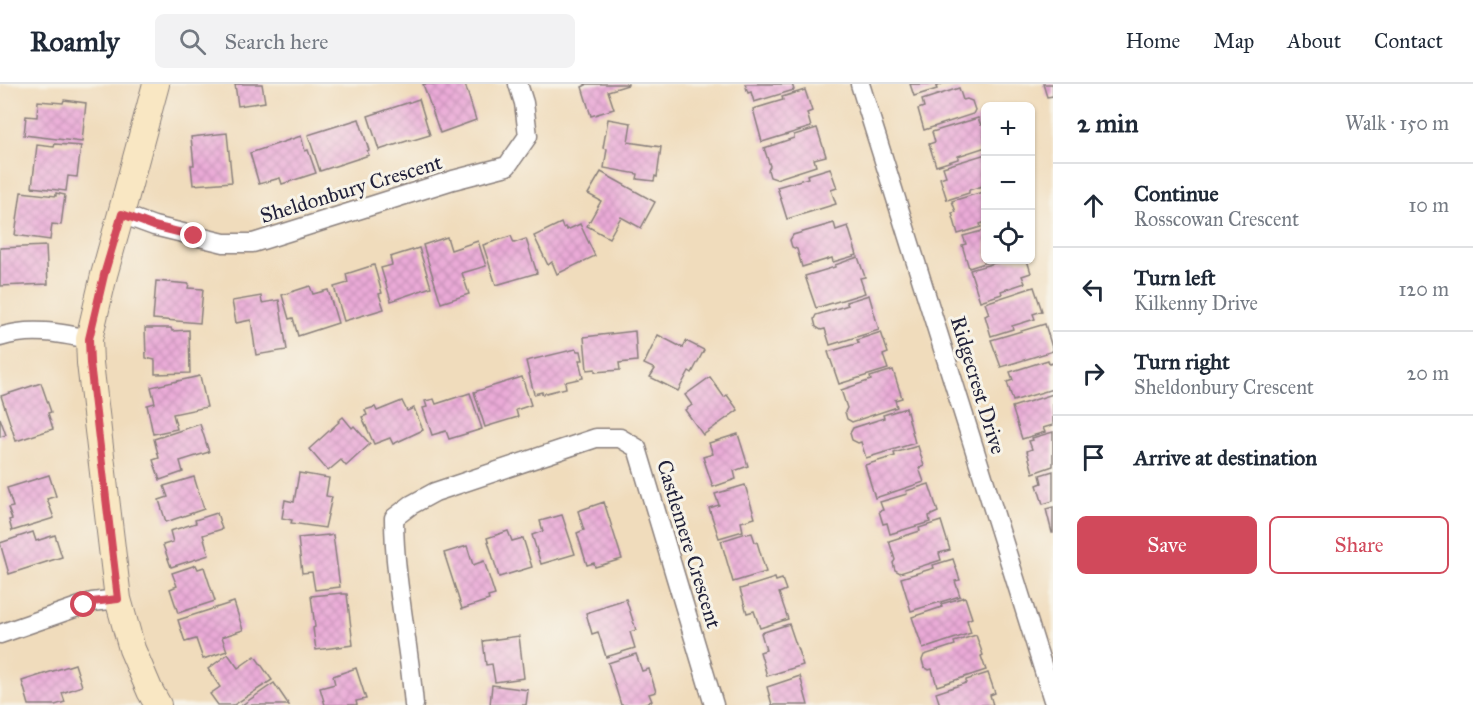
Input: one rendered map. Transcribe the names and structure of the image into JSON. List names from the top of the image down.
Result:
{
  "streets": {
    "street": ["Sheldonbury Crescent", "Ridgecrest Drive", "Castlemere Crescent"]
  },
  "page": {
    "header": "Roamly",
    "search": "Search here",
    "nav": [
      "Home",
      "Map",
      "About",
      "Contact"
    ],
    "heading": ["2 min", "Walk · 150 m"],
    "map_buttons": ["+", "−"],
    "list": [
      ["Continue", "Rosscowan Crescent", "10 m"],
      ["Turn left", "Kilkenny Drive", "120 m"],
      ["Turn right", "Sheldonbury Crescent", "20 m"],
      "Arrive at destination"
    ],
    "buttons": ["Save", "Share"]
  }
}
